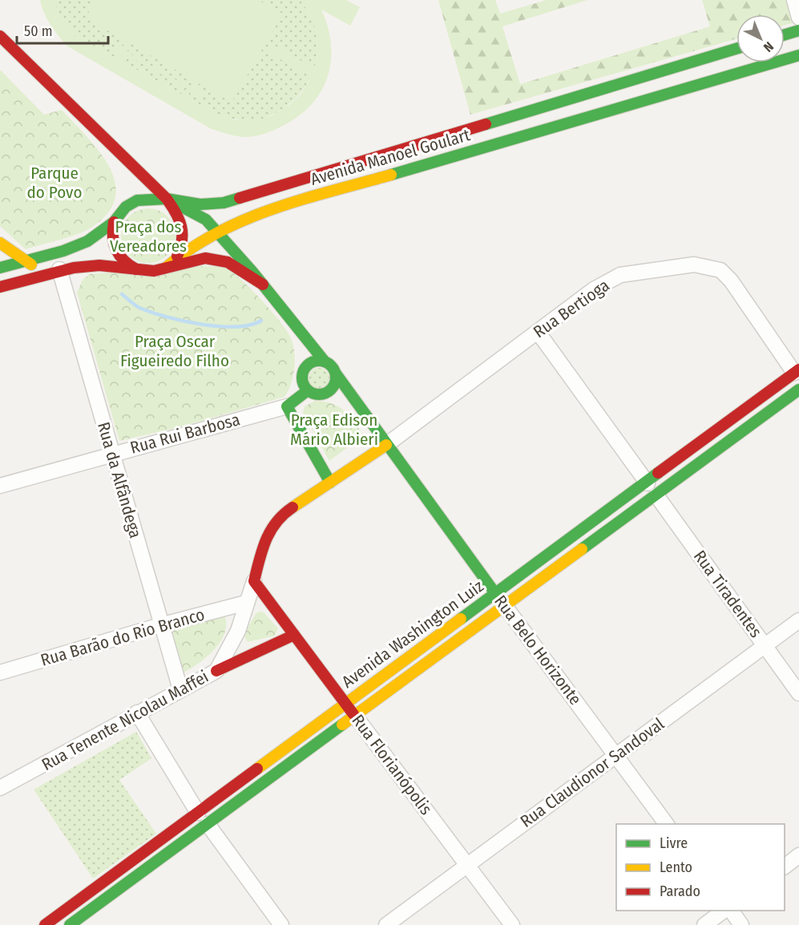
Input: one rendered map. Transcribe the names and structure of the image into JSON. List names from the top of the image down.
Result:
{
  "streets": {
    "main road": [
      "Avenida Manoel Goulart",
      "Avenida Washington Luiz",
      "Rua Belo Horizonte",
      "Rua Tenente Nicolau Maffei",
      "Rua Florianópolis"
    ],
    "street": [
      "Rua Bertioga",
      "Rua Rui Barbosa",
      "Rua da Alfândega",
      "Rua Tiradentes",
      "Rua Barão do Rio Branco",
      "Rua Claudionor Sandoval"
    ]
  },
  "crossings": [
    ["Rua Bertioga", "Avenida Washington Luiz"],
    ["Rua Bertioga", "Rua Belo Horizonte"],
    ["Rua Bertioga", "Rua Tenente Nicolau Maffei"],
    ["Rua Rui Barbosa", "Rua da Alfândega"],
    ["Rua da Alfândega", "Rua Barão do Rio Branco"],
    ["Rua da Alfândega", "Rua Tenente Nicolau Maffei"],
    ["Rua Tiradentes", "Avenida Washington Luiz"],
    ["Rua Tiradentes", "Rua Claudionor Sandoval"],
    ["Avenida Washington Luiz", "Rua Belo Horizonte"],
    ["Avenida Washington Luiz", "Rua Florianópolis"],
    ["Rua Barão do Rio Branco", "Rua Tenente Nicolau Maffei"],
    ["Rua Belo Horizonte", "Rua Tenente Nicolau Maffei"],
    ["Rua Belo Horizonte", "Rua Claudionor Sandoval"],
    ["Rua Tenente Nicolau Maffei", "Rua Florianópolis"],
    ["Rua Florianópolis", "Rua Claudionor Sandoval"]
  ],
  "parks": [
    "Parque do Povo",
    "Praça dos Vereadores",
    "Praça Oscar Figueiredo Filho",
    "Praça Edison Mário Albieri"
  ],
  "legend": ["Livre", "Lento", "Parado"],
  "scale_bar": "50 m",
  "north": "bottom right"
}
